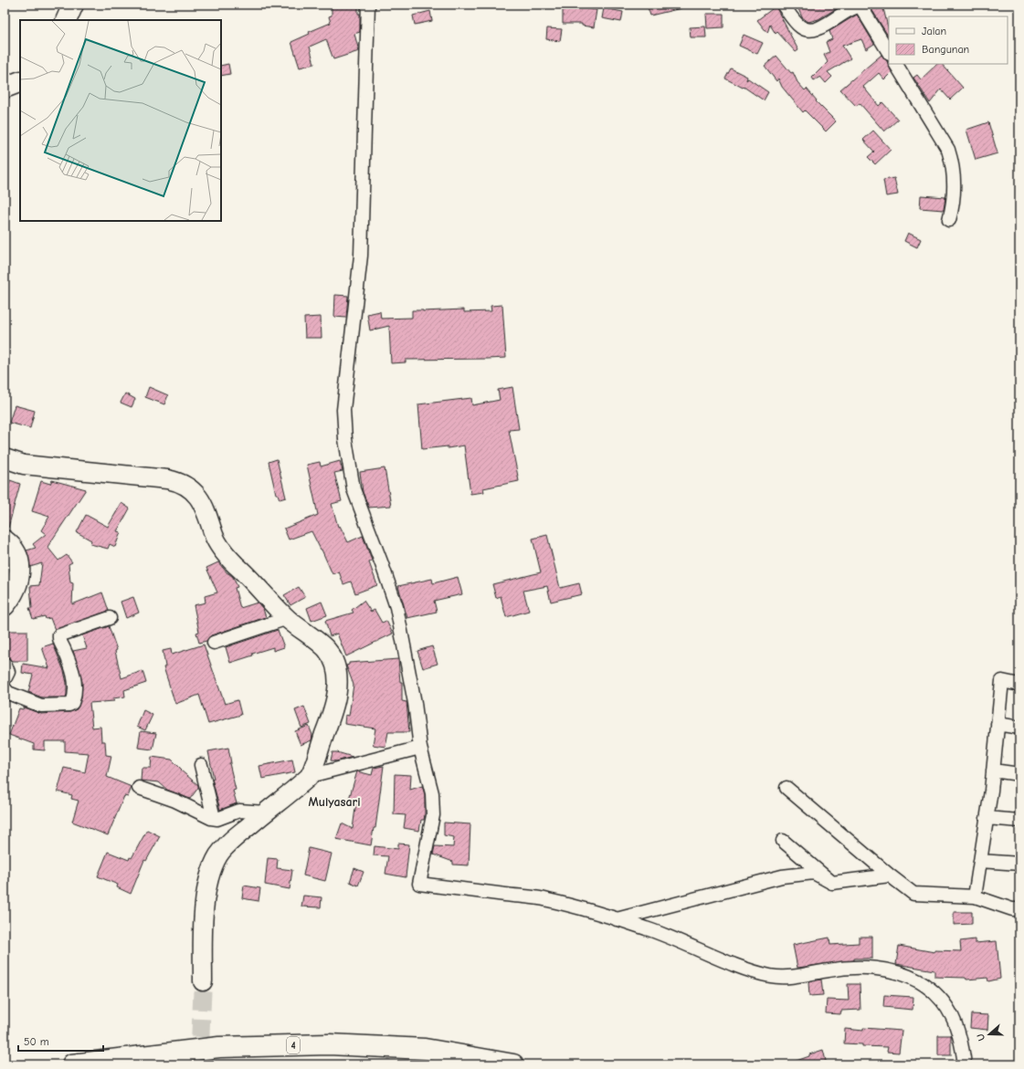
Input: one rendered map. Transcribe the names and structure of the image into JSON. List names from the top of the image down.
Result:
{
  "streets": {
    "main road": ["4"]
  },
  "districts": ["Mulyasari"],
  "legend": ["Jalan", "Bangunan"],
  "scale_bar": "50 m",
  "north": "left"
}
